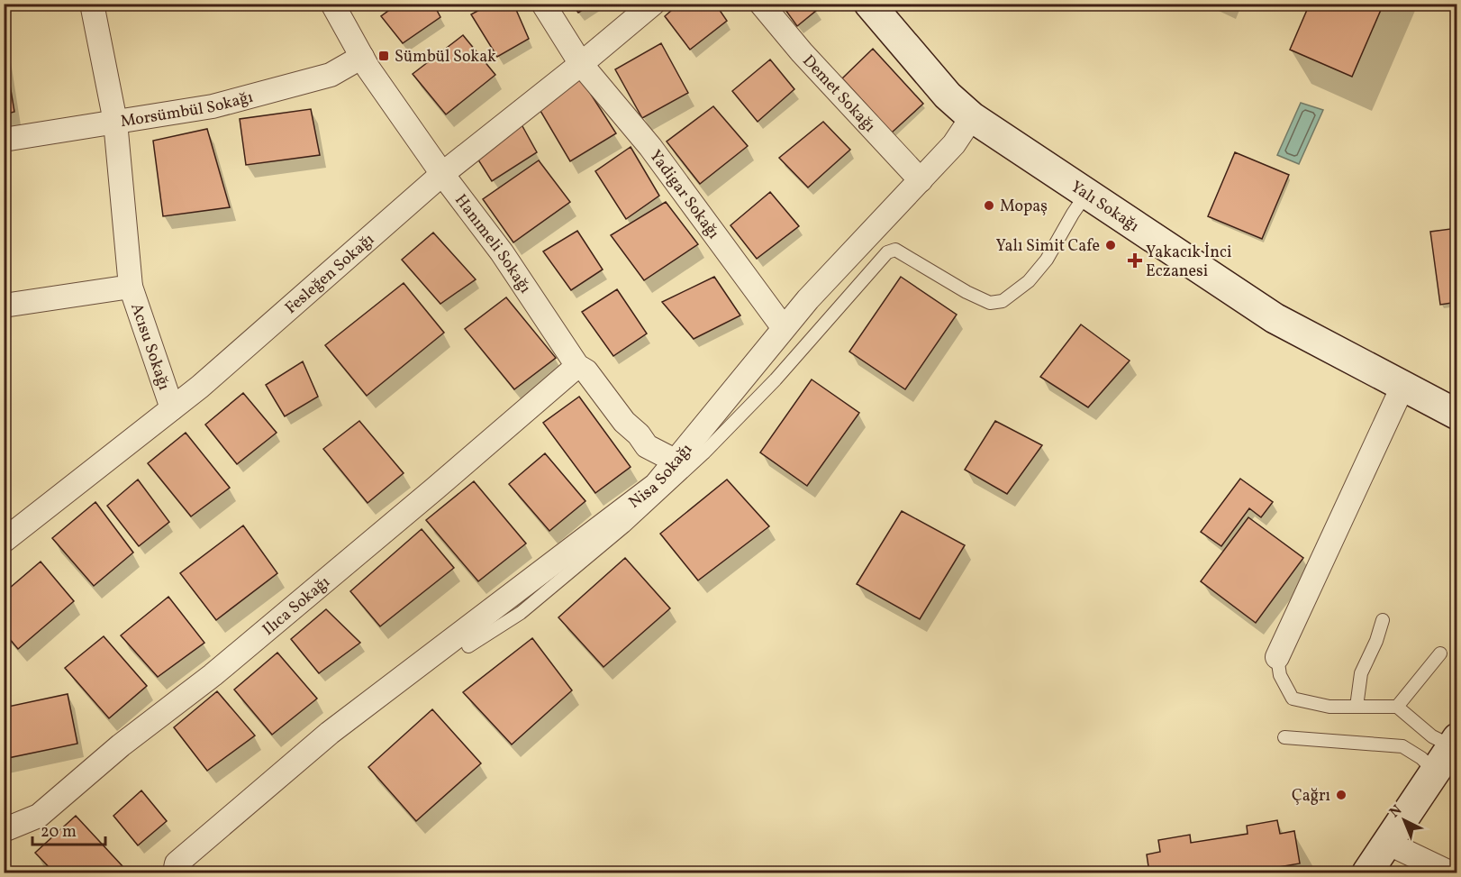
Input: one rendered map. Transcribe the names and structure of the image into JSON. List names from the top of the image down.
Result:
{
  "streets": {
    "street": [
      "Demet Sokağı",
      "Morsümbül Sokağı",
      "Yadigar Sokağı",
      "Yalı Sokağı",
      "Hanımeli Sokağı",
      "Fesleğen Sokağı",
      "Acısu Sokağı",
      "Nisa Sokağı",
      "Ilıca Sokağı"
    ]
  },
  "crossings": [
    ["Demet Sokağı", "Nisa Sokağı"],
    ["Morsümbül Sokağı", "Hanımeli Sokağı"],
    ["Morsümbül Sokağı", "Acısu Sokağı"],
    ["Yadigar Sokağı", "Fesleğen Sokağı"],
    ["Yadigar Sokağı", "Nisa Sokağı"],
    ["Yalı Sokağı", "Nisa Sokağı"],
    ["Hanımeli Sokağı", "Fesleğen Sokağı"],
    ["Hanımeli Sokağı", "Nisa Sokağı"],
    ["Hanımeli Sokağı", "Ilıca Sokağı"],
    ["Fesleğen Sokağı", "Acısu Sokağı"]
  ],
  "places": {
    "transit": ["Sümbül Sokak"],
    "other": ["Mopaş", "Yalı Simit Cafe", "Çağrı"],
    "health": ["Yakacık İnci Eczanesi"]
  },
  "scale_bar": "20 m",
  "north": "top left"
}
